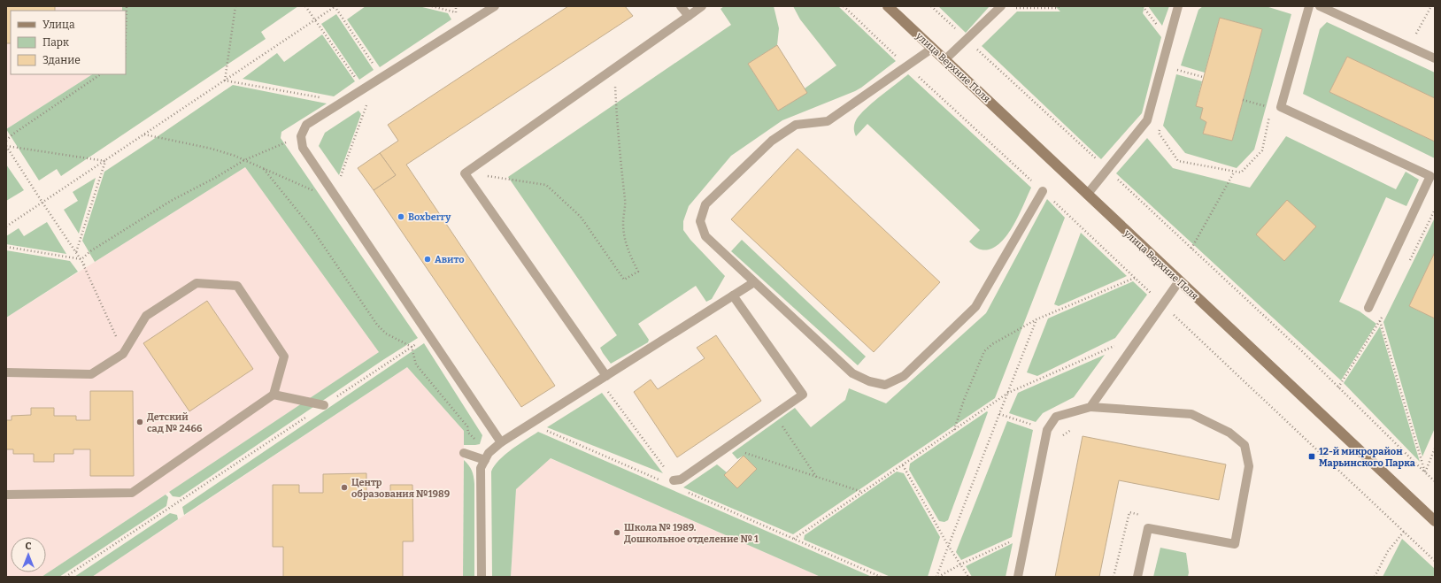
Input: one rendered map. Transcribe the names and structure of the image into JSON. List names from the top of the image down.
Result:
{
  "streets": {
    "street": ["улица Верхние Поля"]
  },
  "places": {
    "other": [
      "Boxberry",
      "Авито",
      "Детский сад № 2466",
      "Центр образования №1989",
      "Школа № 1989. Дошкольное отделение № 1"
    ],
    "transit": ["12-й микрорайон Марьинского Парка"]
  },
  "legend": ["Улица", "Парк", "Здание"],
  "north": "top"
}
